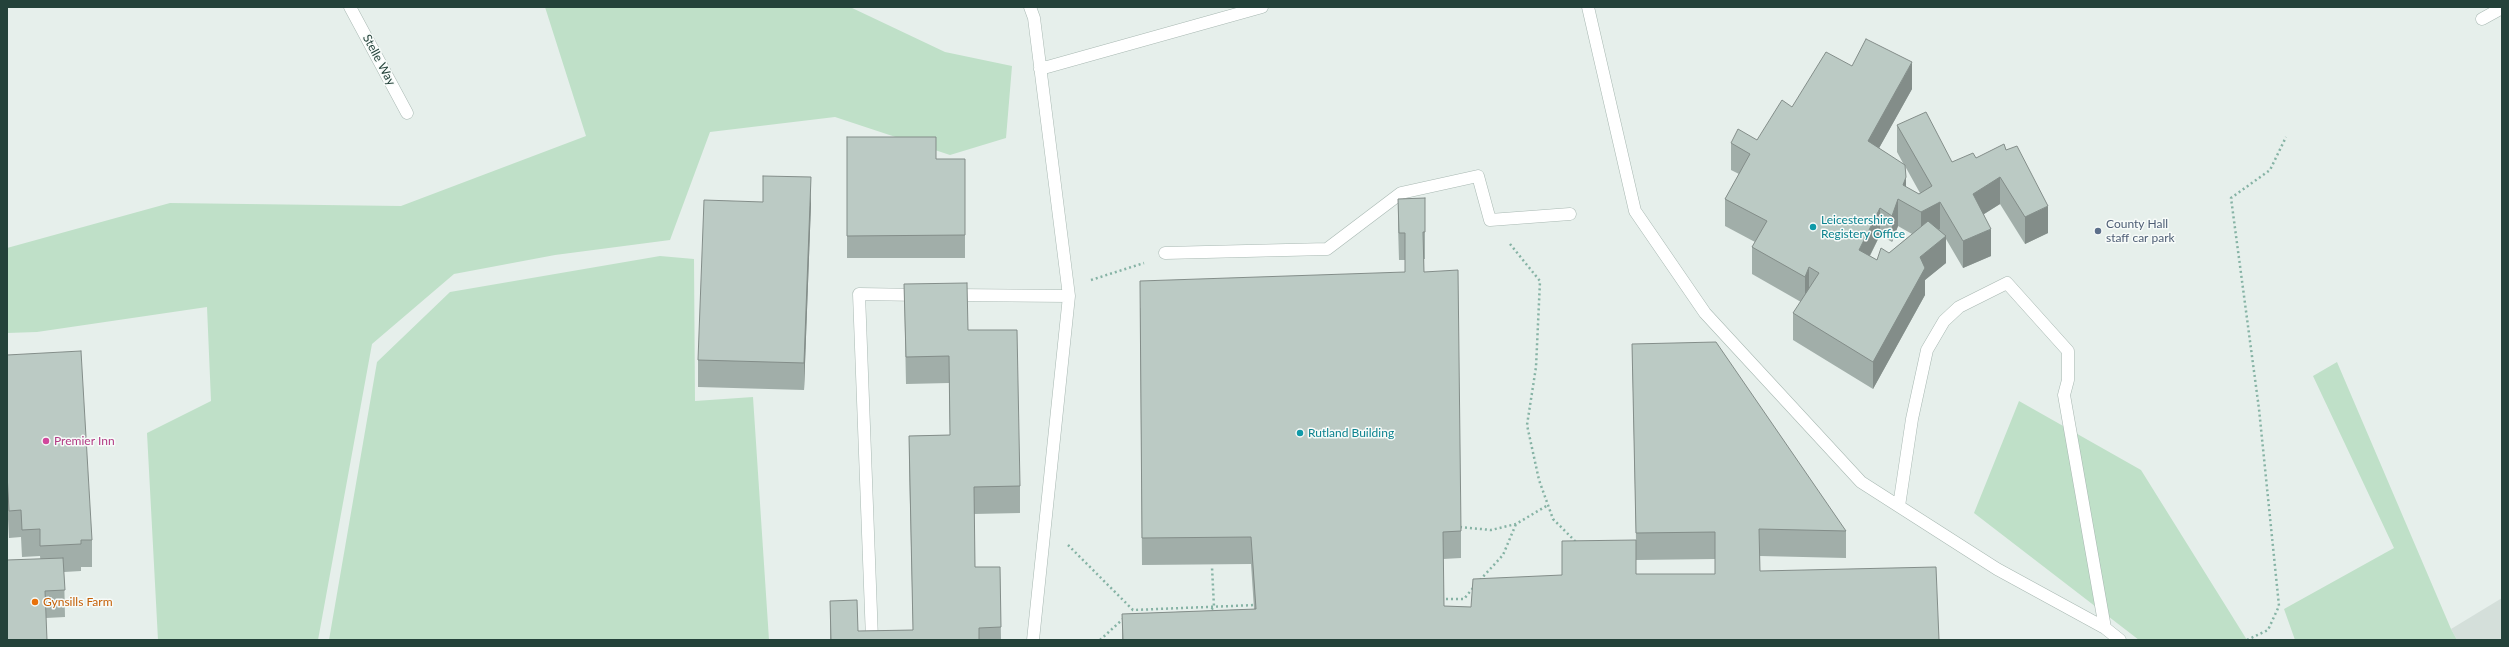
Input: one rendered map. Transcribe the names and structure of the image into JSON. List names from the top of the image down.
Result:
{
  "streets": {
    "street": ["Stelle Way"]
  },
  "places": [
    "Leicestershire Registery Office",
    "County Hall staff car park",
    "Rutland Building",
    "Premier Inn",
    "Gynsills Farm"
  ]
}
